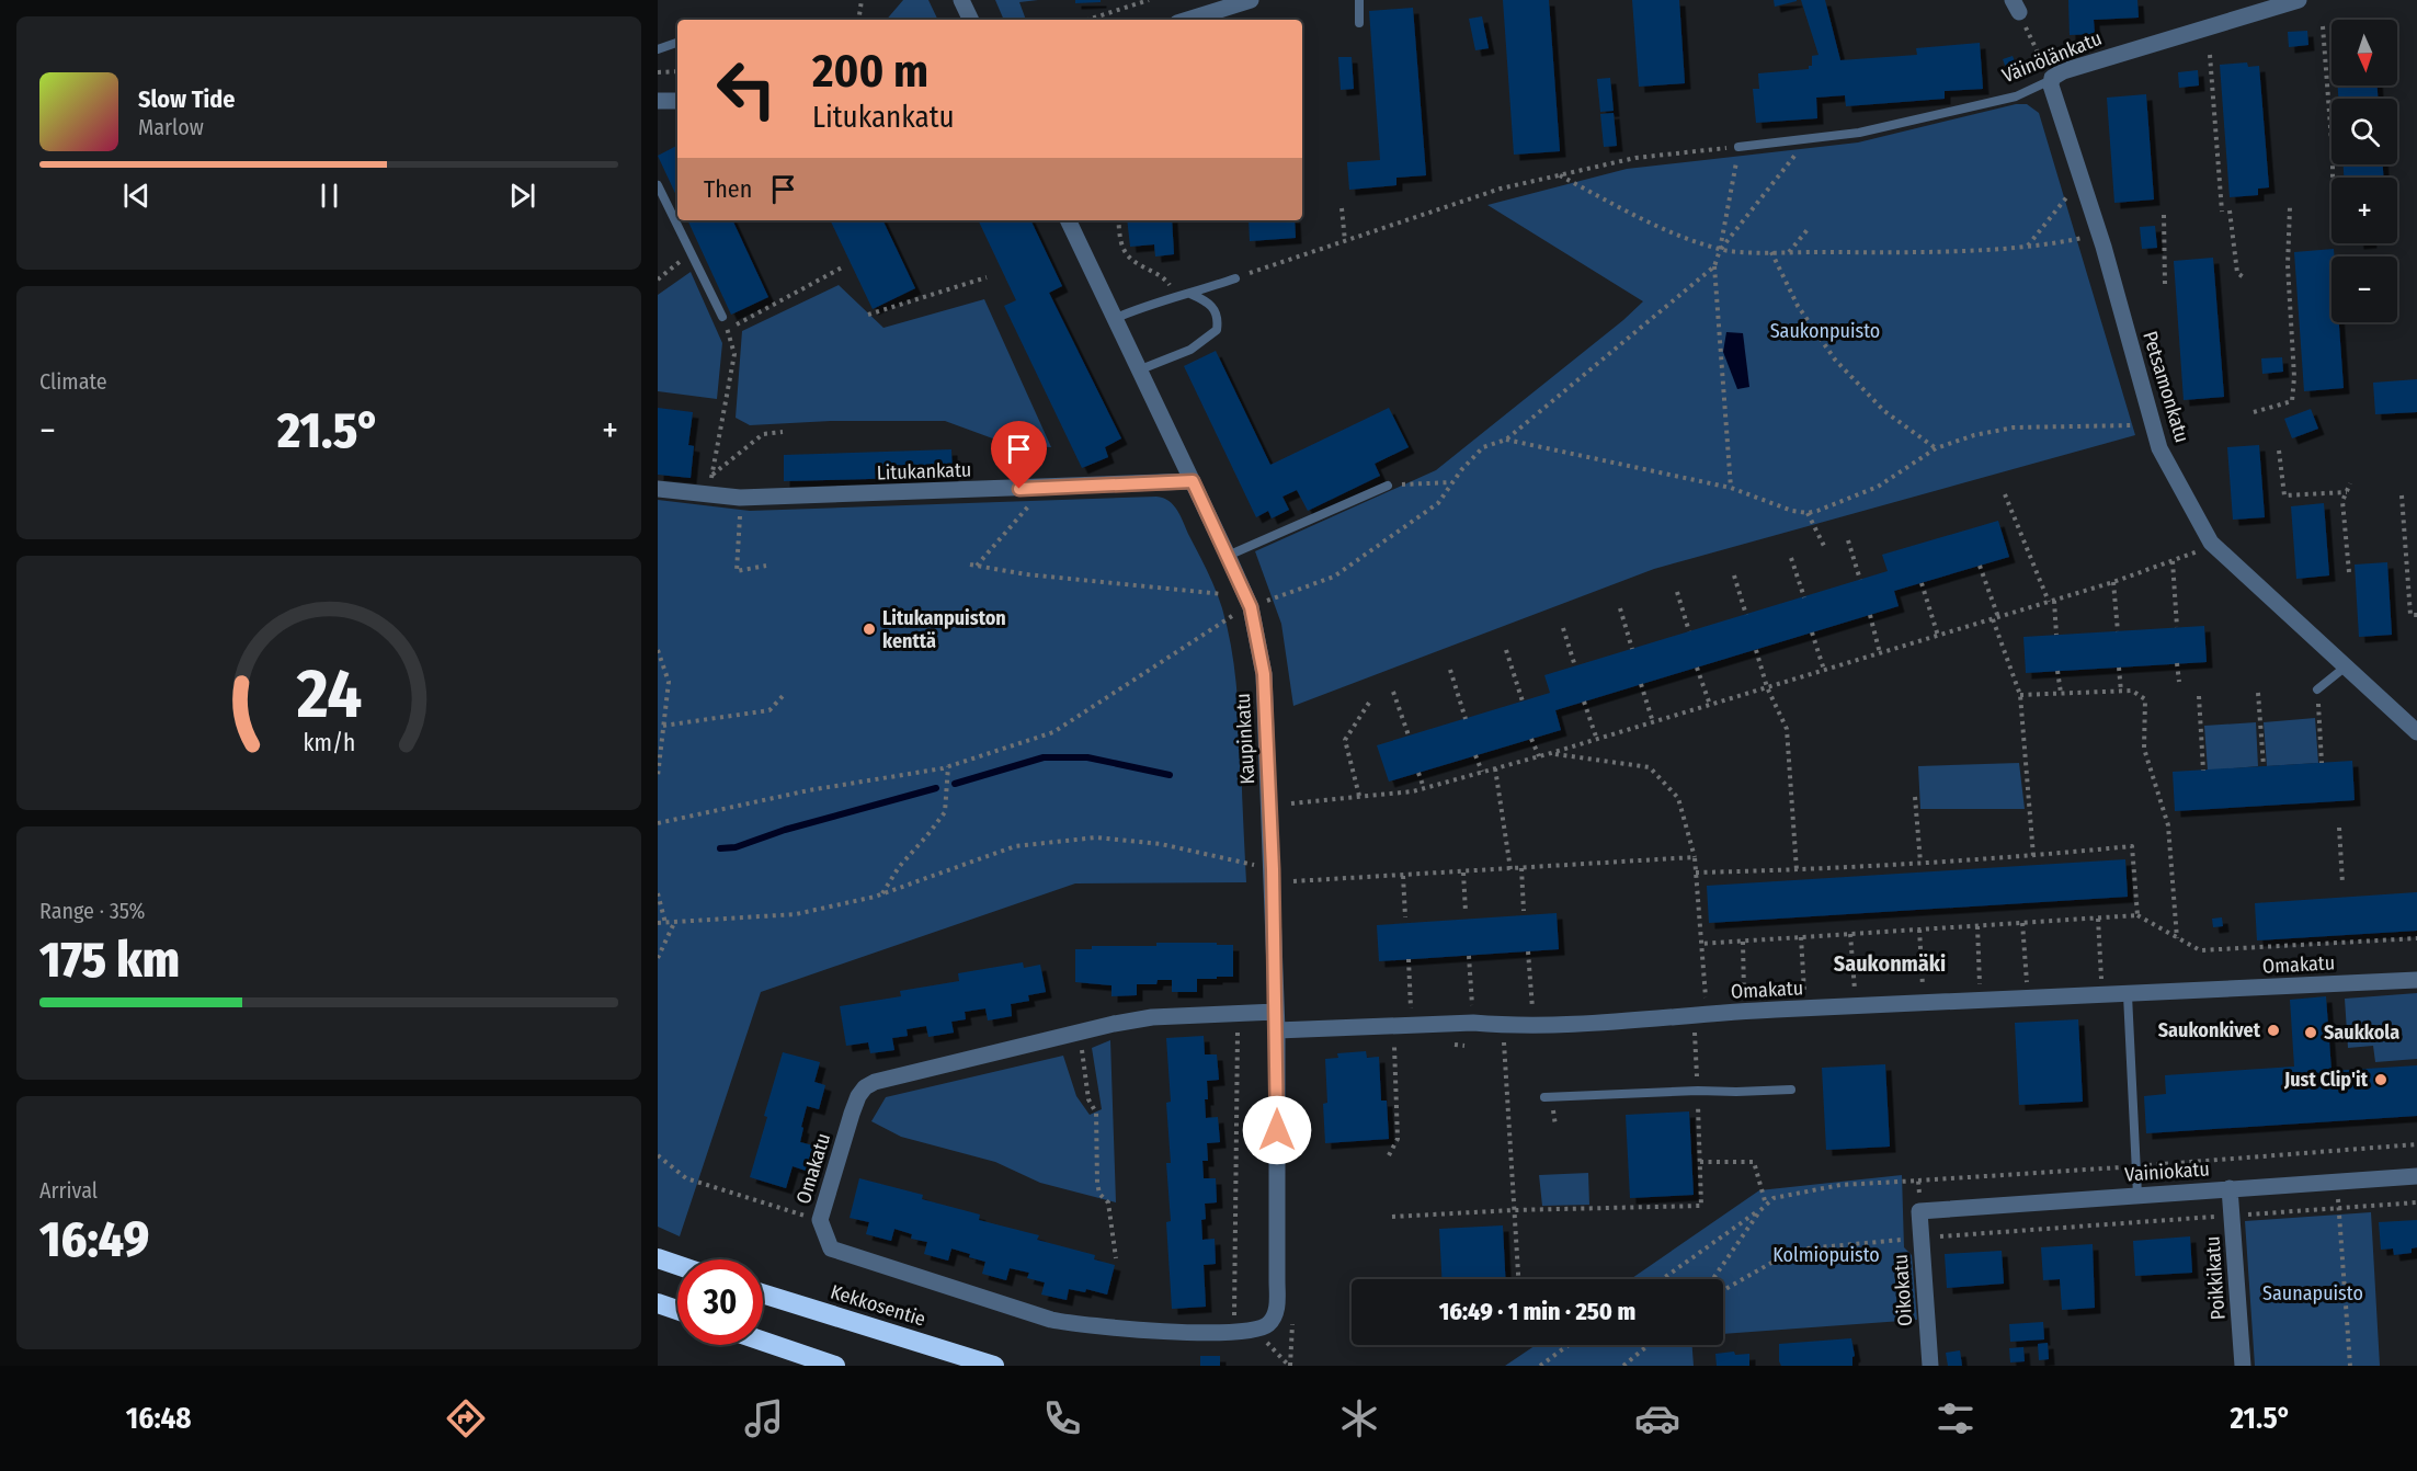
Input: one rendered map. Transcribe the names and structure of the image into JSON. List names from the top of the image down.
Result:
{
  "streets": {
    "highway": ["Kekkosentie"],
    "street": [
      "Väinölänkatu",
      "Petsamonkatu",
      "Litukankatu",
      "Kaupinkatu",
      "Omakatu",
      "Vainiokatu",
      "Poikkikatu",
      "Oikokatu"
    ]
  },
  "crossings": [
    ["Väinölänkatu", "Petsamonkatu"],
    ["Litukankatu", "Kaupinkatu"],
    ["Kaupinkatu", "Omakatu"],
    ["Vainiokatu", "Poikkikatu"],
    ["Vainiokatu", "Oikokatu"]
  ],
  "districts": ["Saukonmäki"],
  "parks": ["Saukonpuisto", "Kolmiopuisto", "Saunapuisto"],
  "places": [
    "Litukanpuiston kenttä",
    "Saukonkivet",
    "Saukkola",
    "Just Clip'it"
  ],
  "north": "bottom",
  "page": {
    "map_buttons": ["+", "−"],
    "turn": ["200 m", "Litukankatu"],
    "song": ["Slow Tide", "Marlow"],
    "then": "Then",
    "tile": [
      "Climate",
      ["Range · 35%", "175 km"],
      ["Arrival", "16:49"]
    ],
    "heat": ["−", "21.5°", "+"],
    "limit": "30",
    "trip": "16:49 · 1 min · 250 m",
    "tabs": ["16:48", "21.5°"],
    "gauge": ["24", "km/h"]
  }
}
